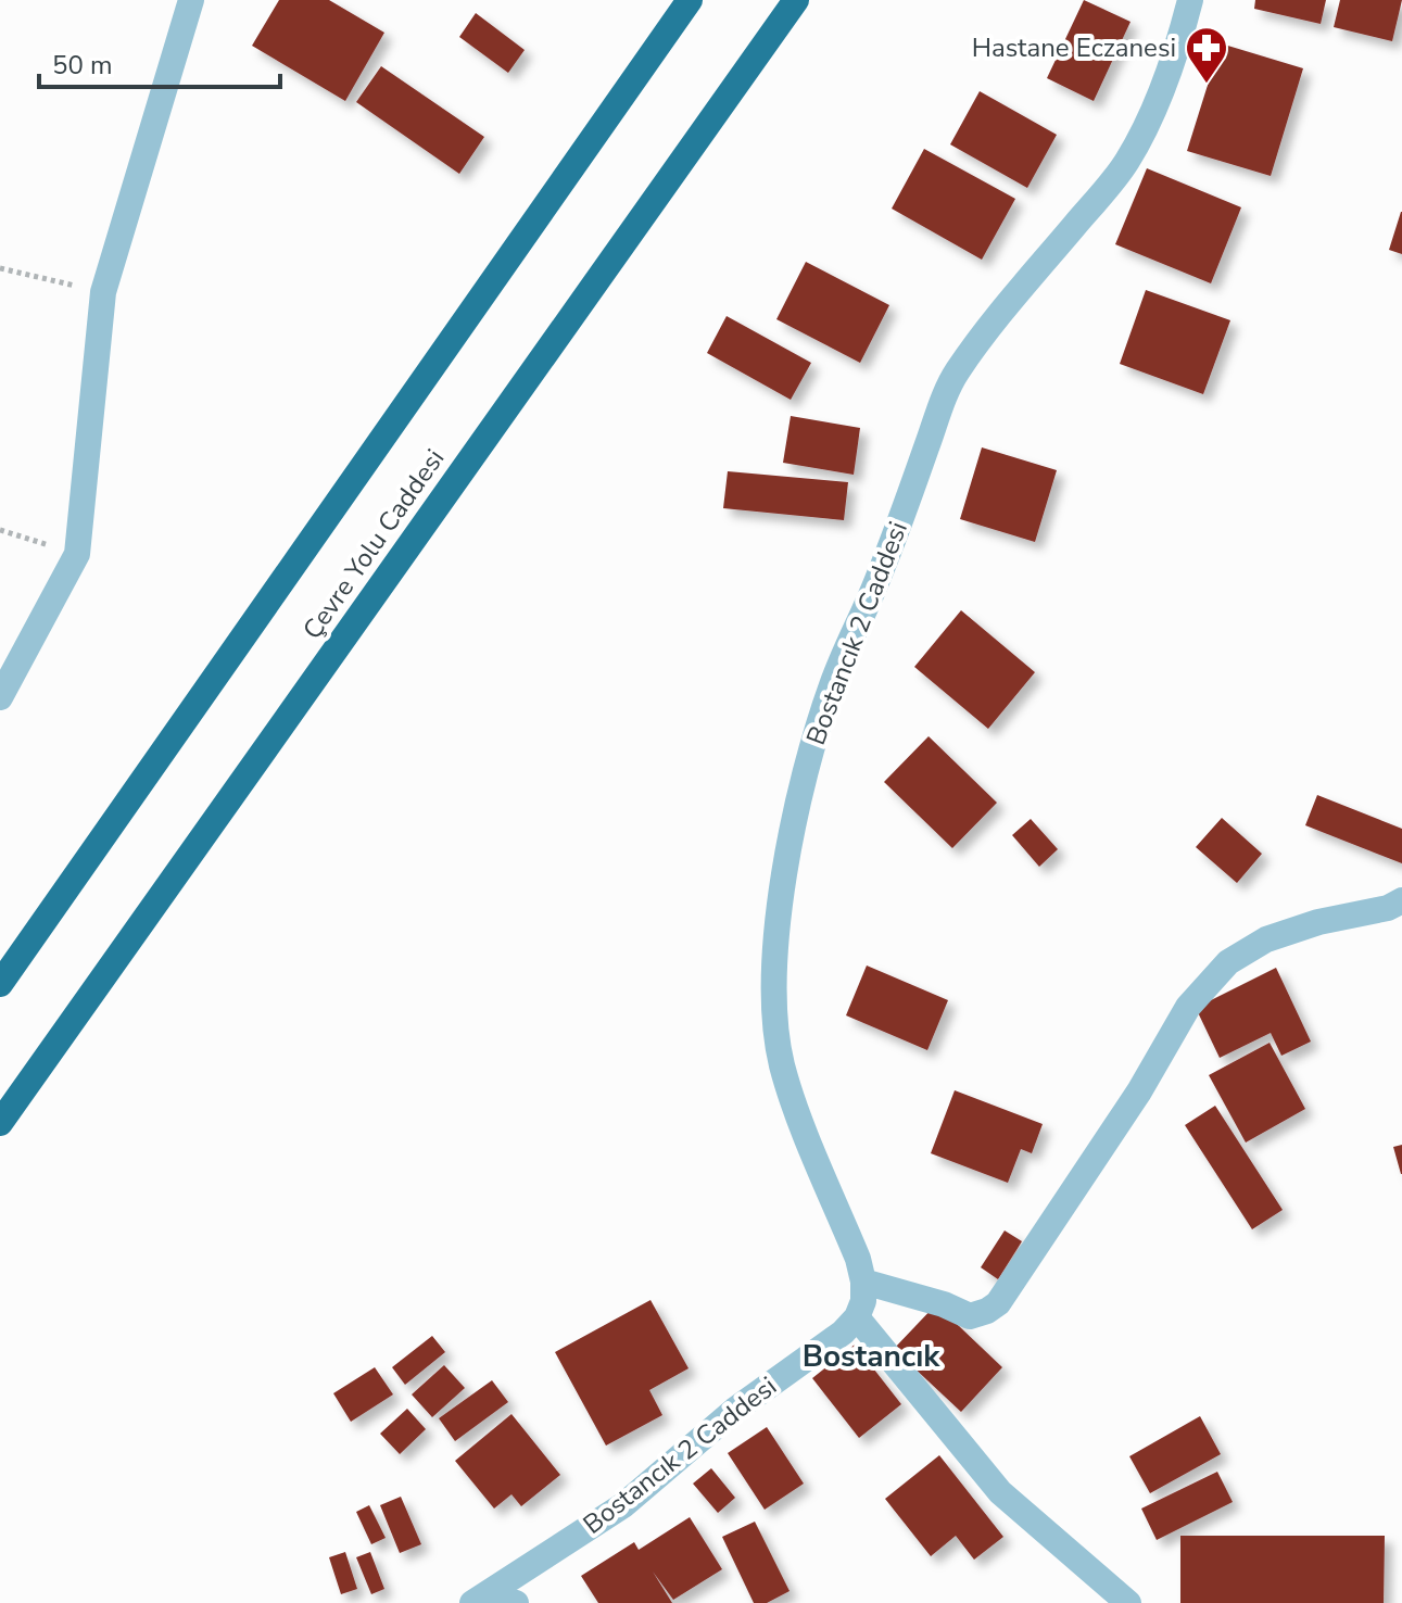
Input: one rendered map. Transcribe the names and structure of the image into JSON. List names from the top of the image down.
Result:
{
  "streets": {
    "highway": ["Çevre Yolu Caddesi"],
    "street": ["Bostancık 2 Caddesi"]
  },
  "districts": ["Bostancık"],
  "places": {
    "pharmacy": ["Hastane Eczanesi"]
  },
  "scale_bar": "50 m"
}
